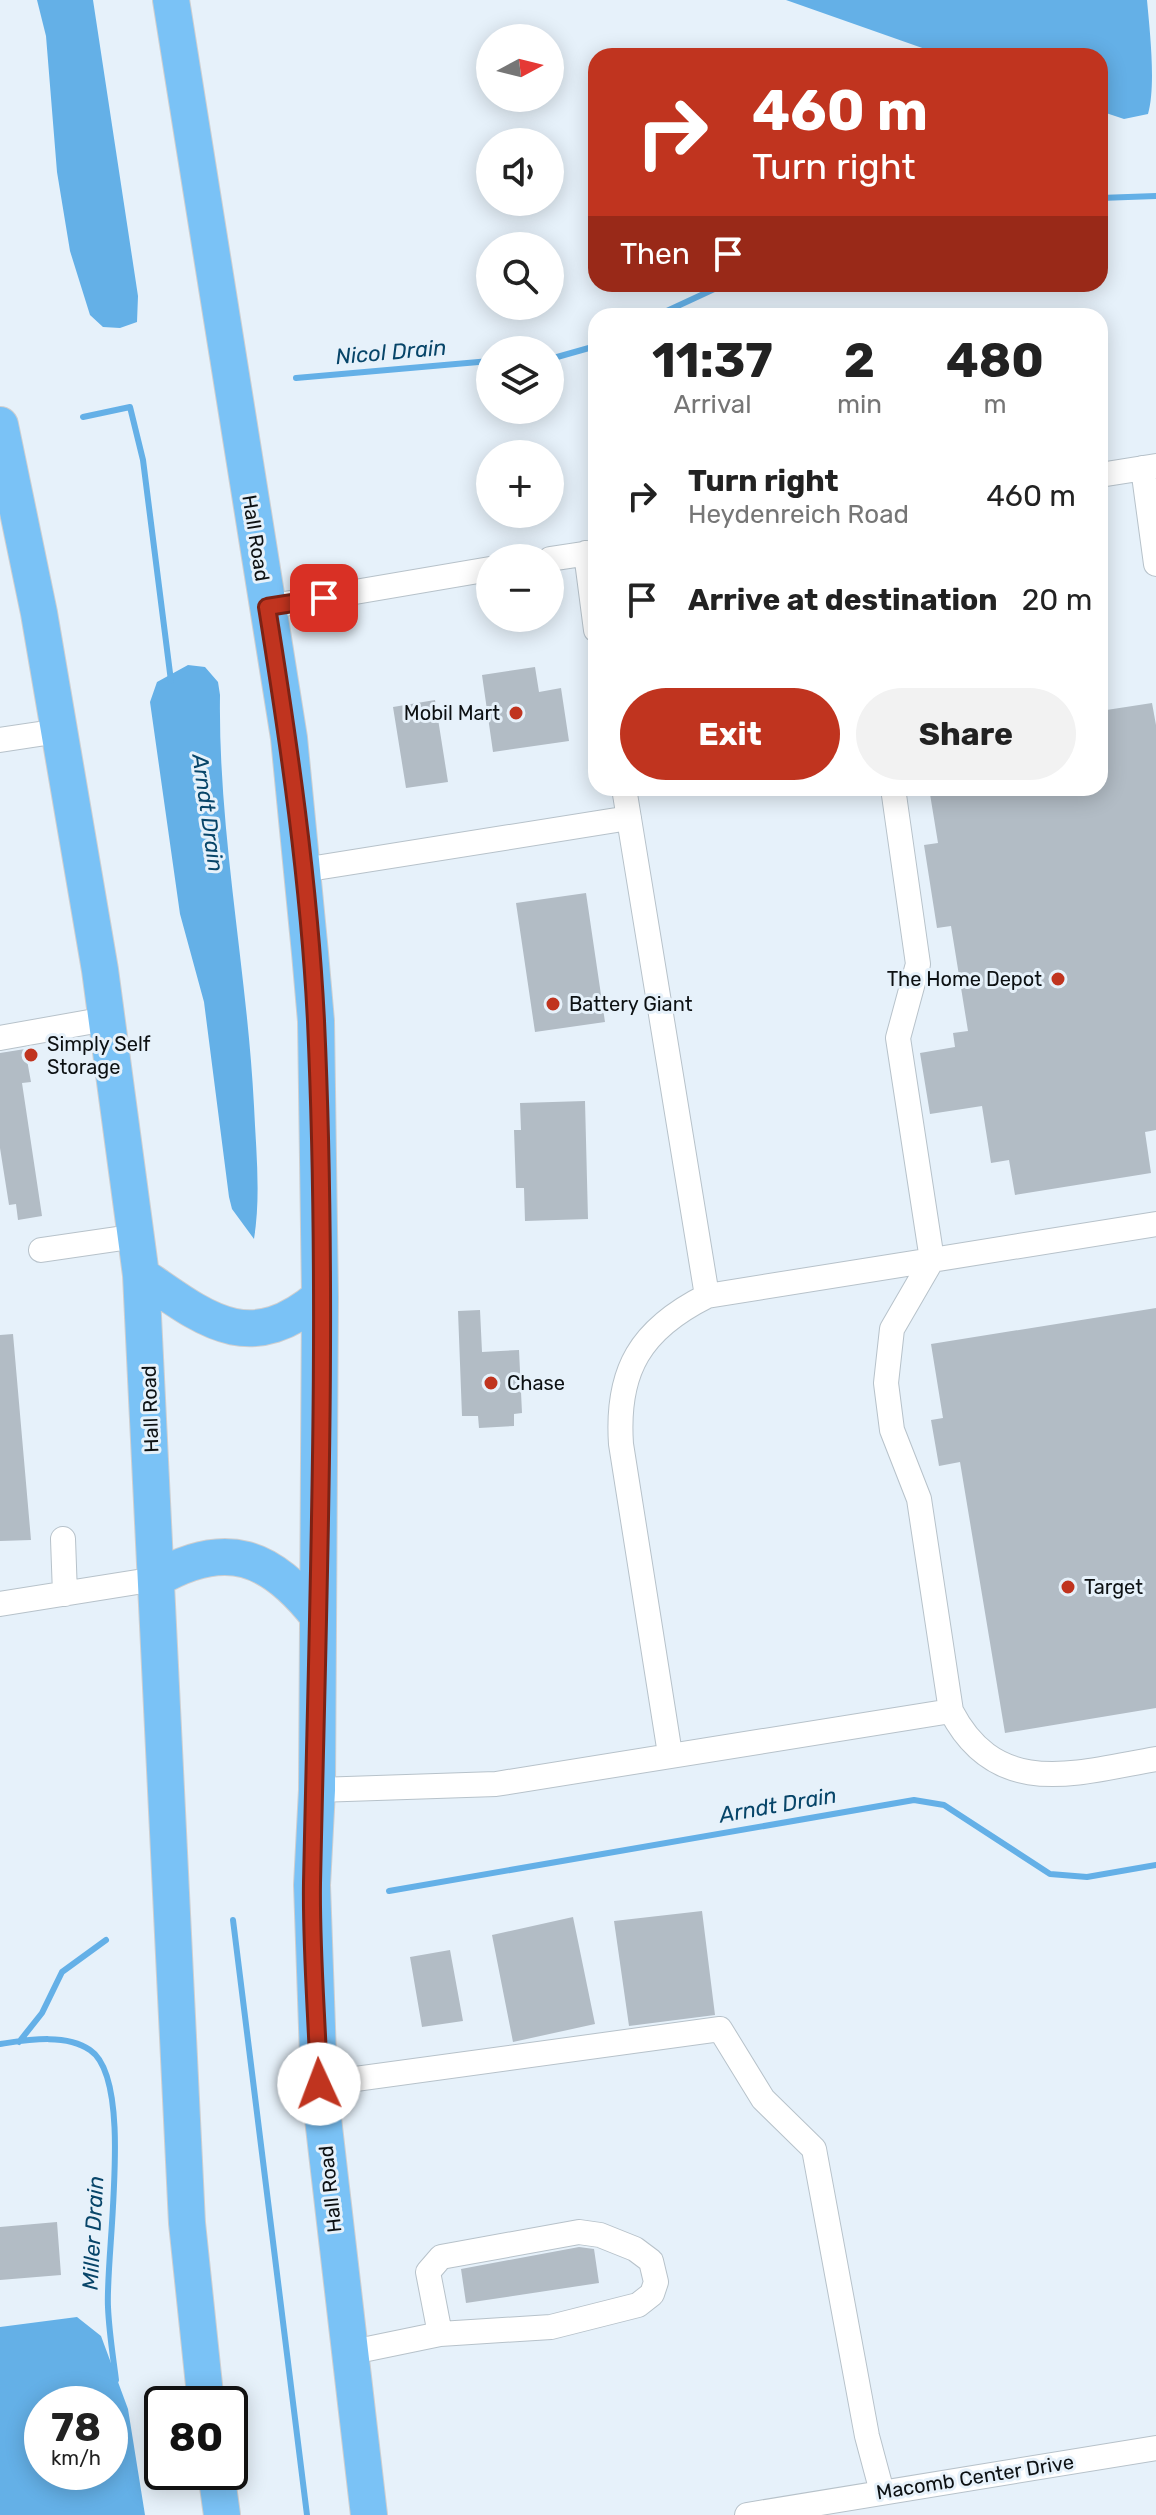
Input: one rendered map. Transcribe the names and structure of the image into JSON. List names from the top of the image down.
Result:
{
  "streets": {
    "highway": ["Hall Road"],
    "street": ["Macomb Center Drive"]
  },
  "water": ["Nicol Drain", "Arndt Drain", "Miller Drain"],
  "places": [
    "Mobil Mart",
    "The Home Depot",
    "Battery Giant",
    "Simply Self Storage",
    "Chase",
    "Target"
  ],
  "north": "right",
  "page": {
    "map_buttons": ["+", "−"],
    "turn": ["460 m", "Turn right"],
    "then": "Then",
    "eta": [
      "11:37",
      "Arrival",
      "2",
      "min",
      "480",
      "m"
    ],
    "list": [
      {
        "name": "Turn right",
        "note": "Heydenreich Road",
        "value": "460 m"
      },
      {
        "name": "Arrive at destination",
        "value": "20 m"
      }
    ],
    "buttons": ["Exit", "Share"],
    "speed": "78 km/h",
    "limit": "80"
  }
}
